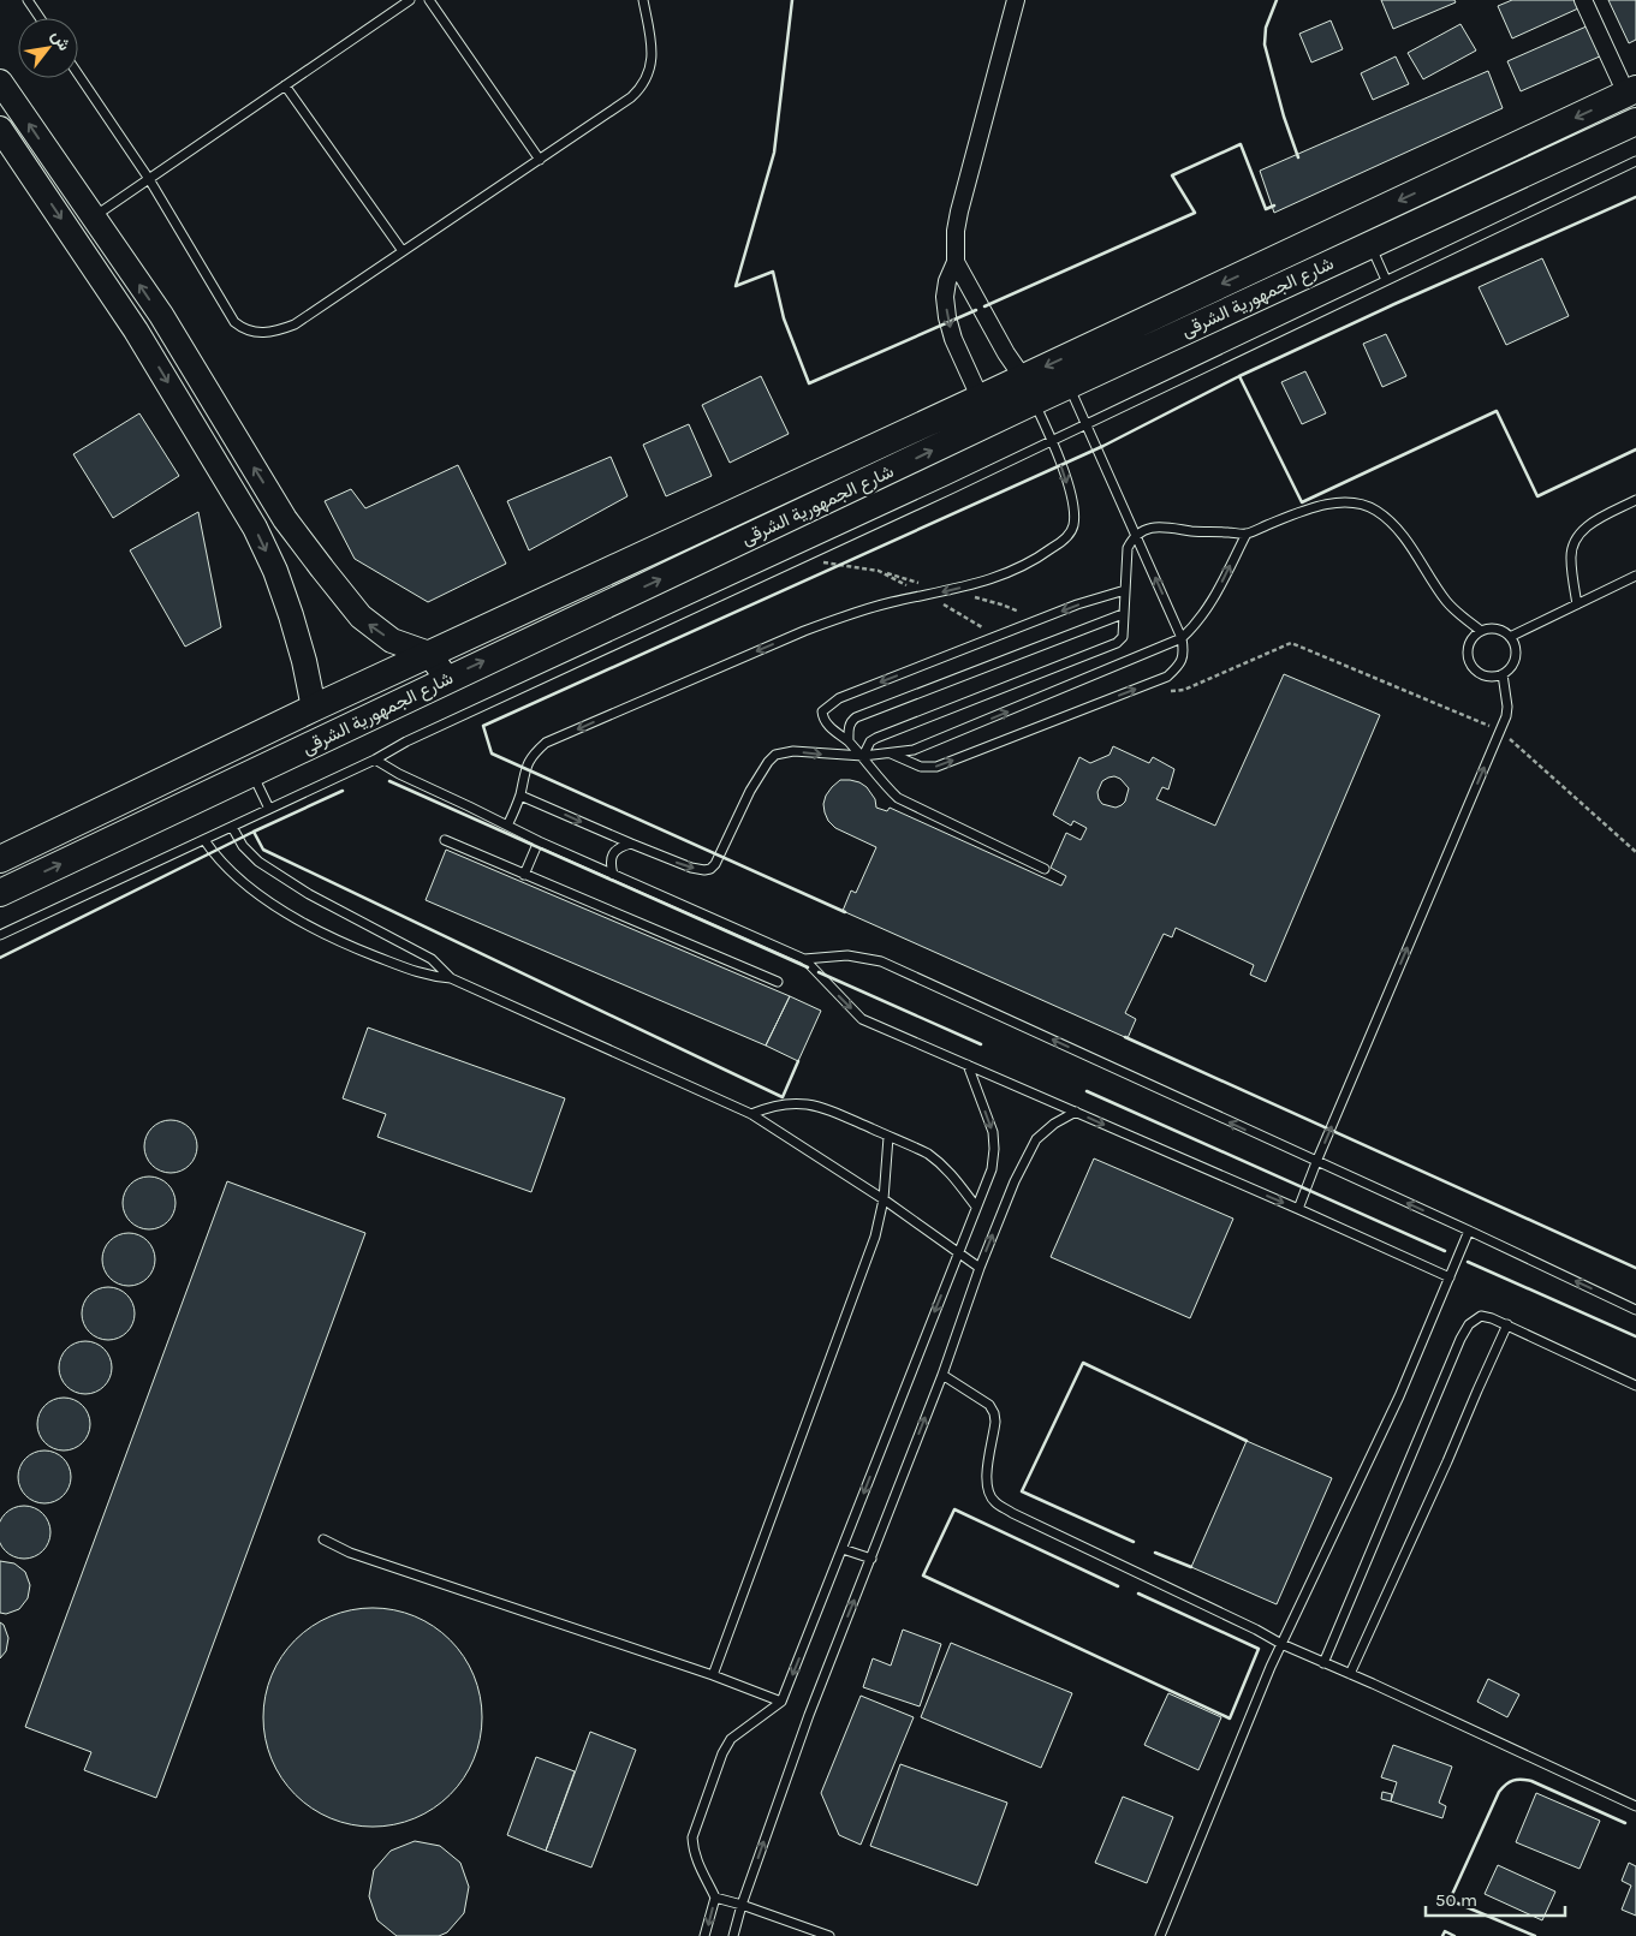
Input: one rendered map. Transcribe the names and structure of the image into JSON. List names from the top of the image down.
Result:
{
  "streets": {
    "main road": ["شارع الجمهورية الشرقى"]
  },
  "scale_bar": "50 m",
  "north": "top right"
}
